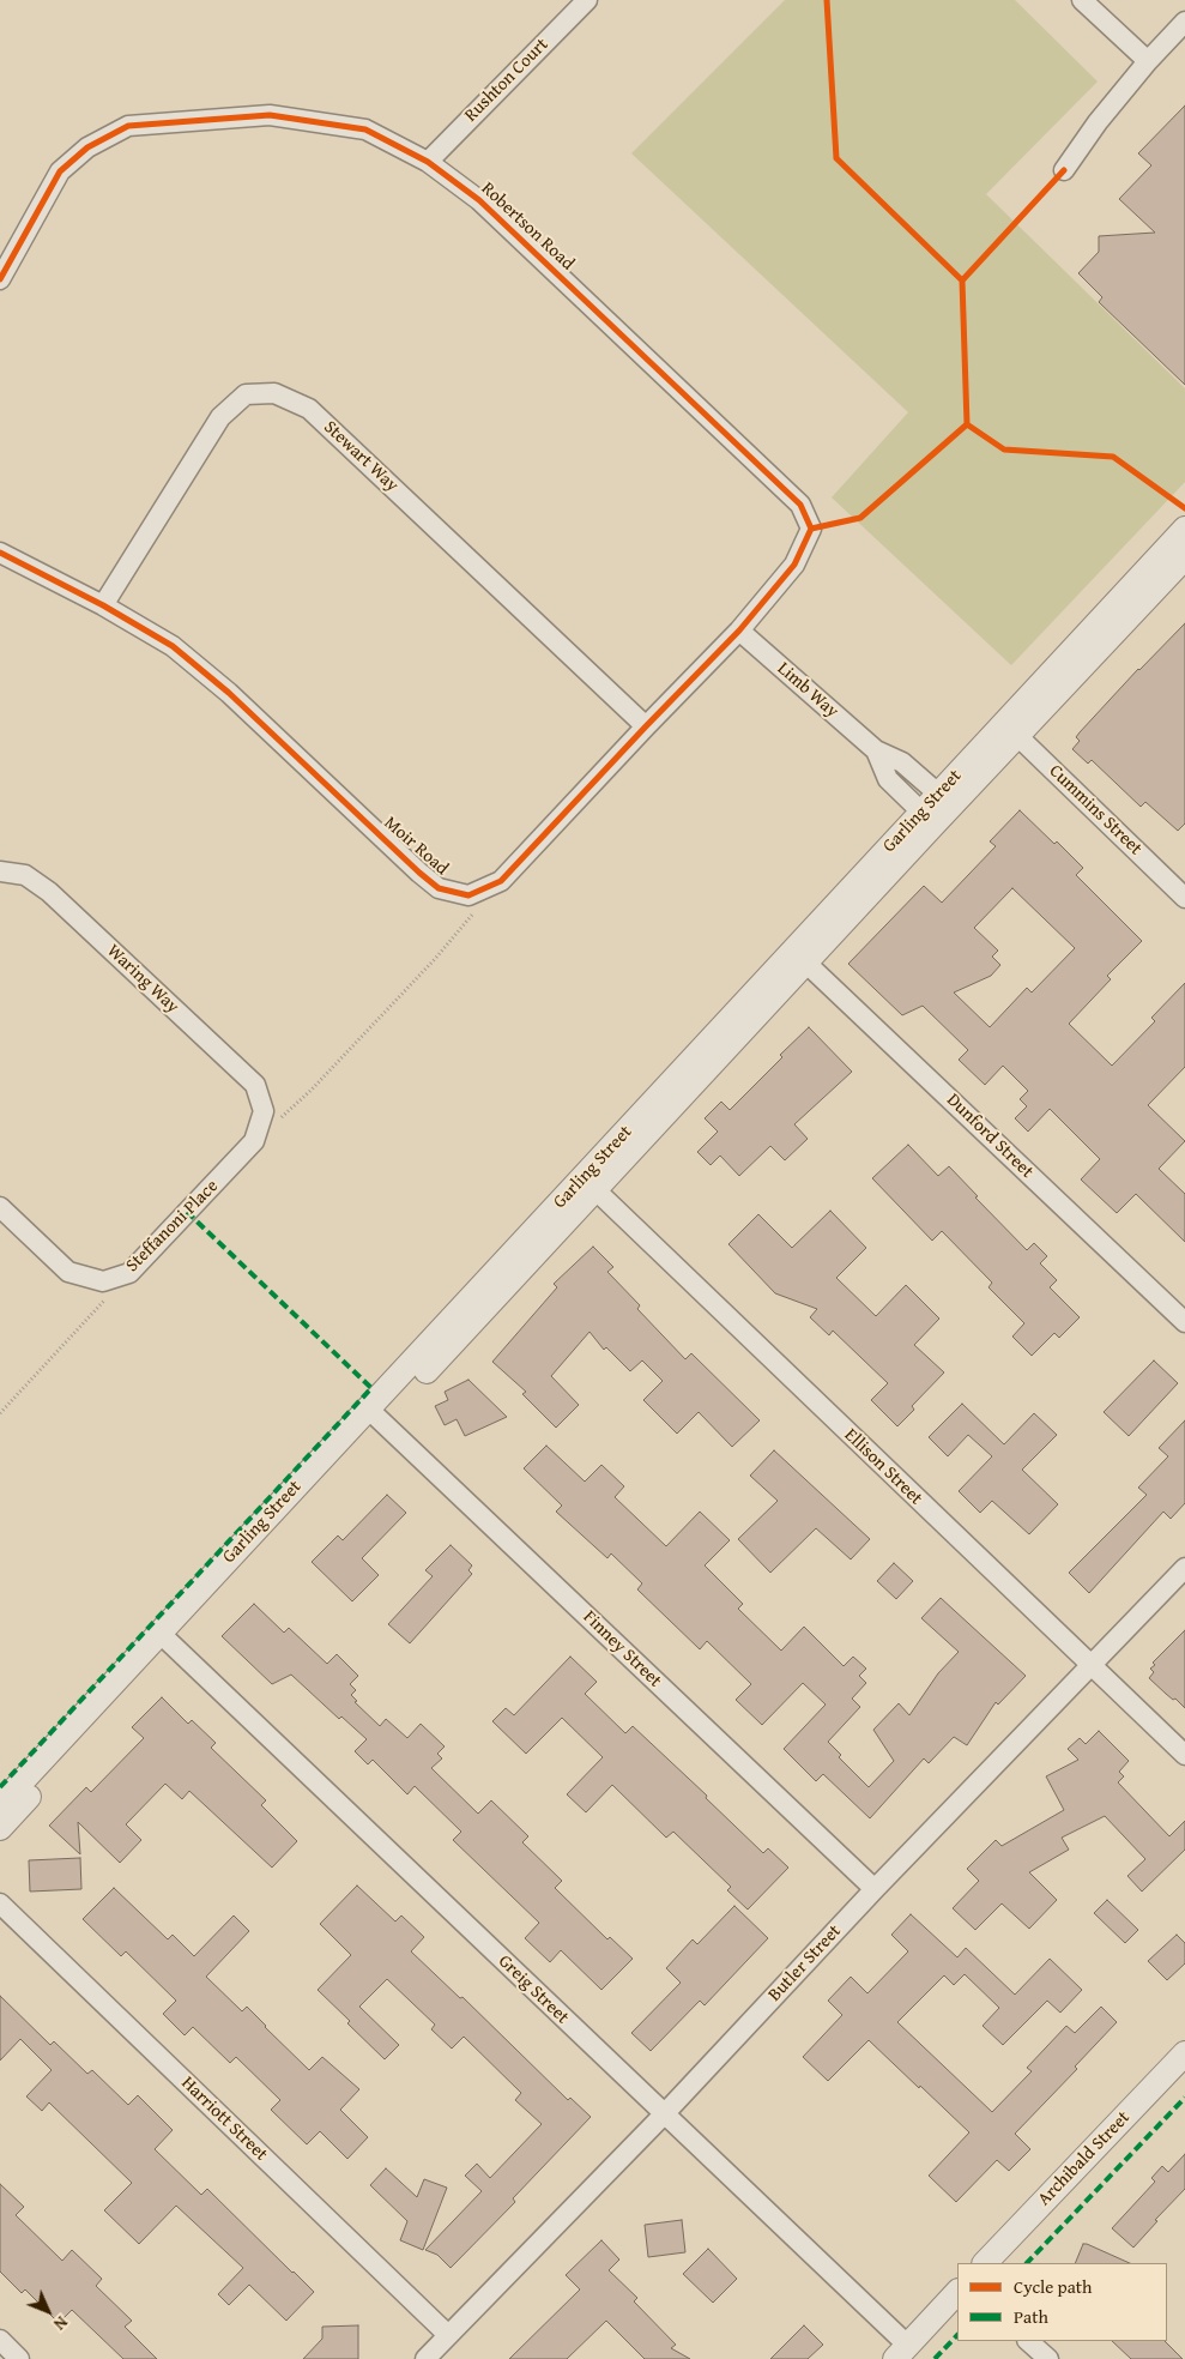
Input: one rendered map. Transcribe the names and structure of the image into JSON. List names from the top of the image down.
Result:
{
  "streets": {
    "street": [
      "Rushton Court",
      "Robertson Road",
      "Stewart Way",
      "Limb Way",
      "Cummins Street",
      "Garling Street",
      "Moir Road",
      "Waring Way",
      "Dunford Street",
      "Steffanoni Place",
      "Ellison Street",
      "Finney Street",
      "Butler Street",
      "Greig Street",
      "Harriott Street",
      "Archibald Street"
    ]
  },
  "crossings": [
    ["Rushton Court", "Robertson Road"],
    ["Robertson Road", "Moir Road"],
    ["Stewart Way", "Moir Road"],
    ["Limb Way", "Garling Street"],
    ["Limb Way", "Moir Road"],
    ["Cummins Street", "Garling Street"],
    ["Garling Street", "Dunford Street"],
    ["Garling Street", "Ellison Street"],
    ["Garling Street", "Finney Street"],
    ["Garling Street", "Greig Street"],
    ["Waring Way", "Steffanoni Place"],
    ["Ellison Street", "Butler Street"],
    ["Finney Street", "Butler Street"],
    ["Butler Street", "Greig Street"],
    ["Butler Street", "Harriott Street"]
  ],
  "legend": ["Cycle path", "Path"],
  "north": "bottom right"
}
